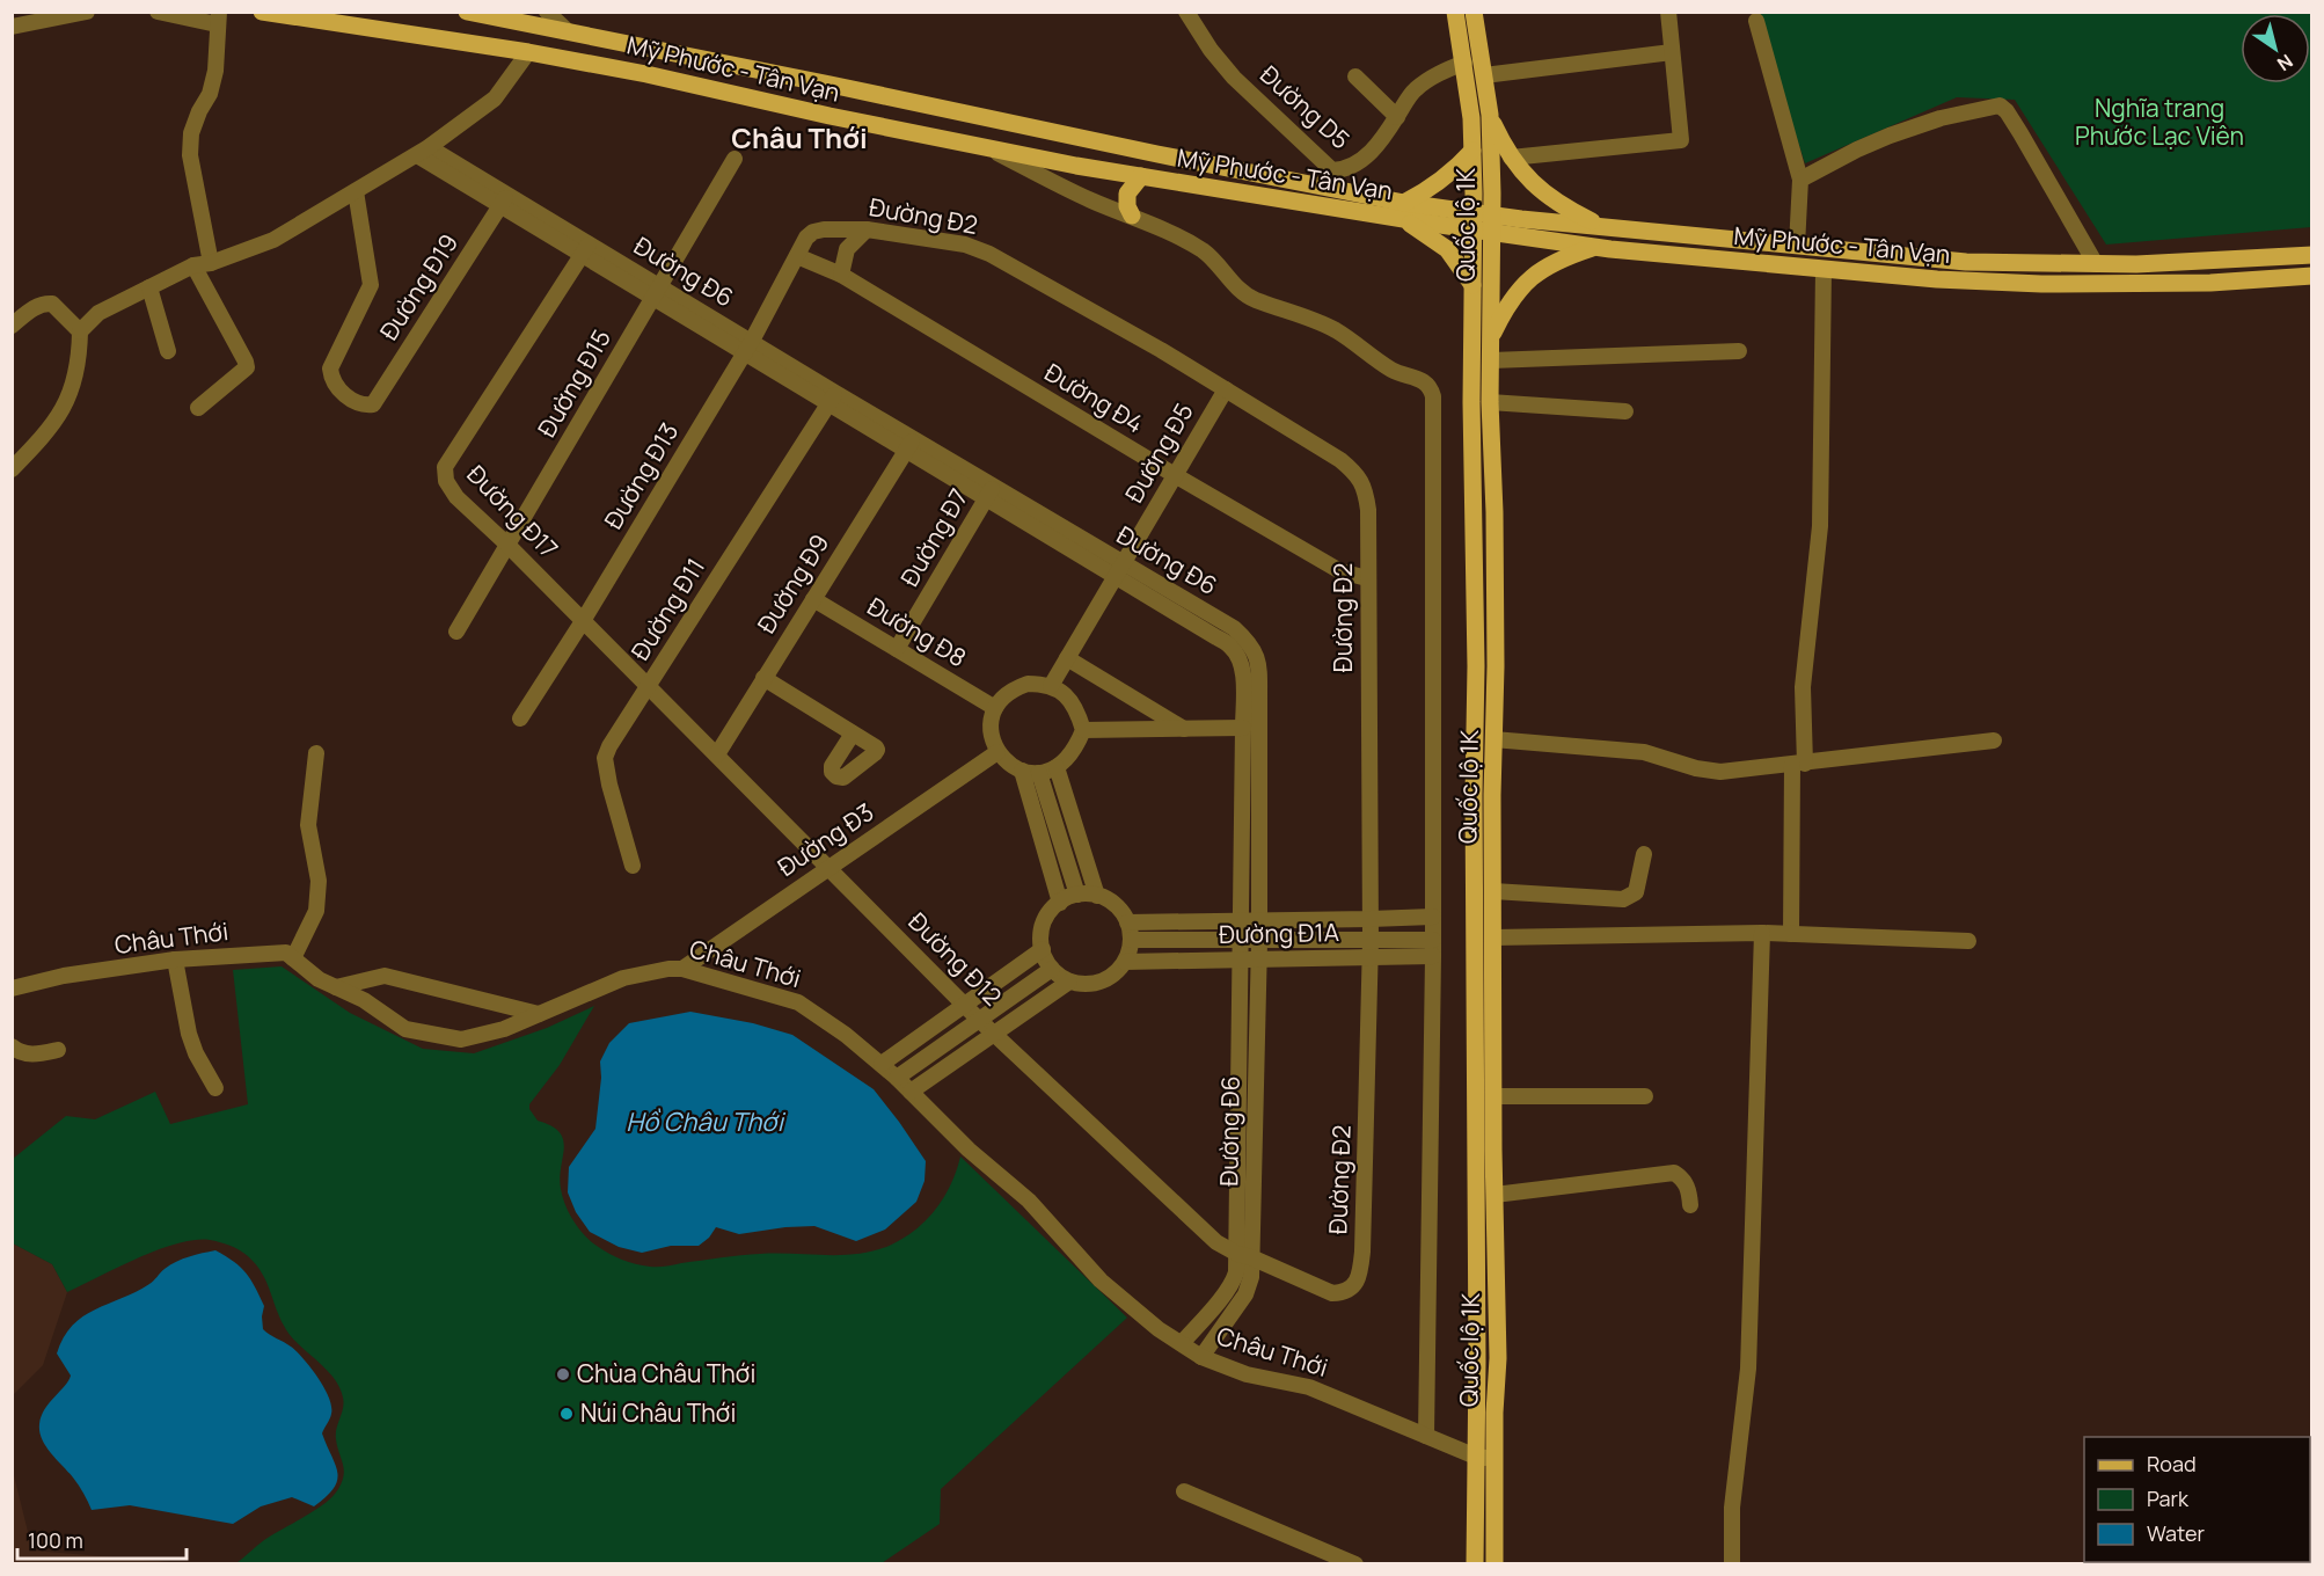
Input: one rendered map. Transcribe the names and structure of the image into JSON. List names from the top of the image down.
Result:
{
  "streets": {
    "main road": ["Mỹ Phước - Tân Vạn", "Quốc lộ 1K"],
    "street": [
      "Đường D5",
      "Đường Đ2",
      "Đường Đ6",
      "Đường Đ19",
      "Đường Đ15",
      "Đường Đ4",
      "Đường Đ5",
      "Đường Đ13",
      "Đường Đ17",
      "Đường Đ7",
      "Đường Đ9",
      "Đường Đ11",
      "Đường Đ8",
      "Đường Đ3",
      "Đường Đ1A",
      "Châu Thới",
      "Đường Đ12"
    ]
  },
  "crossings": [
    ["Mỹ Phước - Tân Vạn", "Quốc lộ 1K"],
    ["Đường D5", "Quốc lộ 1K"],
    ["Đường Đ2", "Đường Đ6"],
    ["Đường Đ2", "Đường Đ4"],
    ["Đường Đ2", "Đường Đ5"],
    ["Đường Đ2", "Đường Đ13"],
    ["Đường Đ2", "Đường Đ1A"],
    ["Đường Đ2", "Đường Đ12"],
    ["Quốc lộ 1K", "Châu Thới"],
    ["Đường Đ6", "Đường Đ19"],
    ["Đường Đ6", "Đường Đ15"],
    ["Đường Đ6", "Đường Đ5"],
    ["Đường Đ6", "Đường Đ13"],
    ["Đường Đ6", "Đường Đ17"],
    ["Đường Đ6", "Đường Đ7"],
    ["Đường Đ6", "Đường Đ9"],
    ["Đường Đ6", "Đường Đ11"],
    ["Đường Đ6", "Đường Đ1A"],
    ["Đường Đ6", "Châu Thới"],
    ["Đường Đ6", "Đường Đ12"],
    ["Đường Đ15", "Đường Đ17"],
    ["Đường Đ4", "Đường Đ5"],
    ["Đường Đ4", "Đường Đ13"],
    ["Đường Đ5", "Đường Đ8"],
    ["Đường Đ5", "Đường Đ3"],
    ["Đường Đ13", "Đường Đ17"],
    ["Đường Đ17", "Đường Đ11"],
    ["Đường Đ17", "Đường Đ12"],
    ["Đường Đ7", "Đường Đ8"],
    ["Đường Đ9", "Đường Đ8"],
    ["Đường Đ9", "Đường Đ12"],
    ["Đường Đ11", "Đường Đ12"],
    ["Đường Đ8", "Đường Đ3"],
    ["Đường Đ3", "Châu Thới"],
    ["Đường Đ3", "Đường Đ12"]
  ],
  "districts": ["Châu Thới"],
  "water": ["Hồ Châu Thới"],
  "parks": ["Nghĩa trang Phước Lạc Viên"],
  "places": ["Chùa Châu Thới", "Núi Châu Thới"],
  "legend": ["Road", "Park", "Water"],
  "scale_bar": "100 m",
  "north": "bottom right"
}
